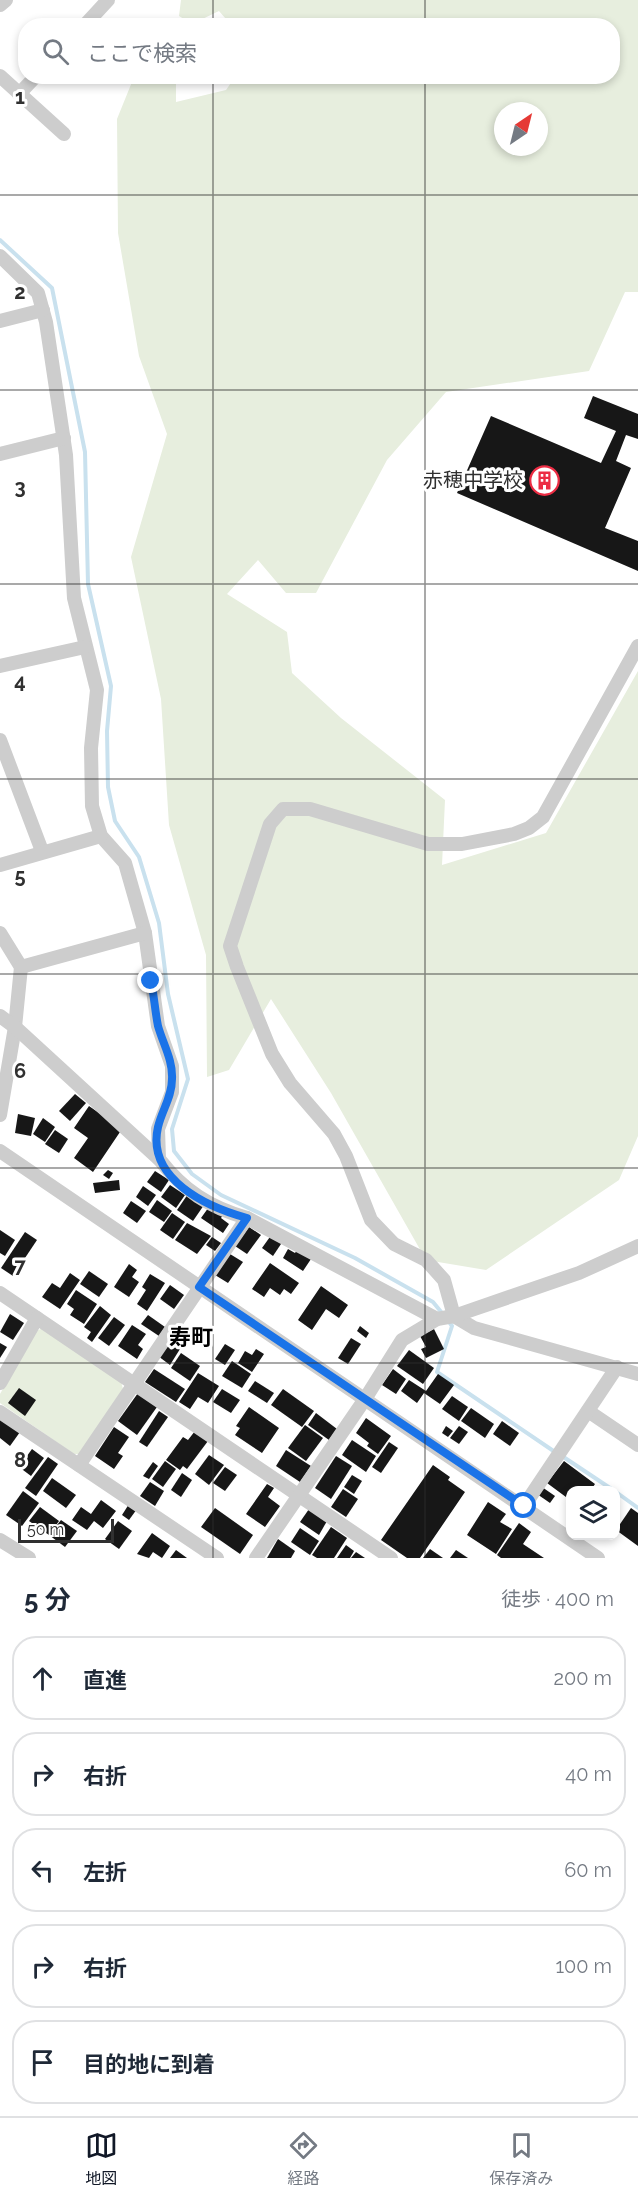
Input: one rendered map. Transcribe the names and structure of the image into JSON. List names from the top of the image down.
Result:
{
  "districts": ["寿町"],
  "places": {
    "building": ["赤穂中学校"]
  },
  "scale_bar": "50 m",
  "north": "top right",
  "page": {
    "search": "ここで検索",
    "scale": "50 m",
    "heading": ["5 分", "徒歩 · 400 m"],
    "list": [
      ["直進", "200 m"],
      ["右折", "40 m"],
      ["左折", "60 m"],
      ["右折", "100 m"],
      "目的地に到着"
    ],
    "nav": ["地図", "経路", "保存済み"]
  },
  "grid": {
    "rows": [
      "1",
      "2",
      "3",
      "4",
      "5",
      "6",
      "7",
      "8"
    ]
  }
}
